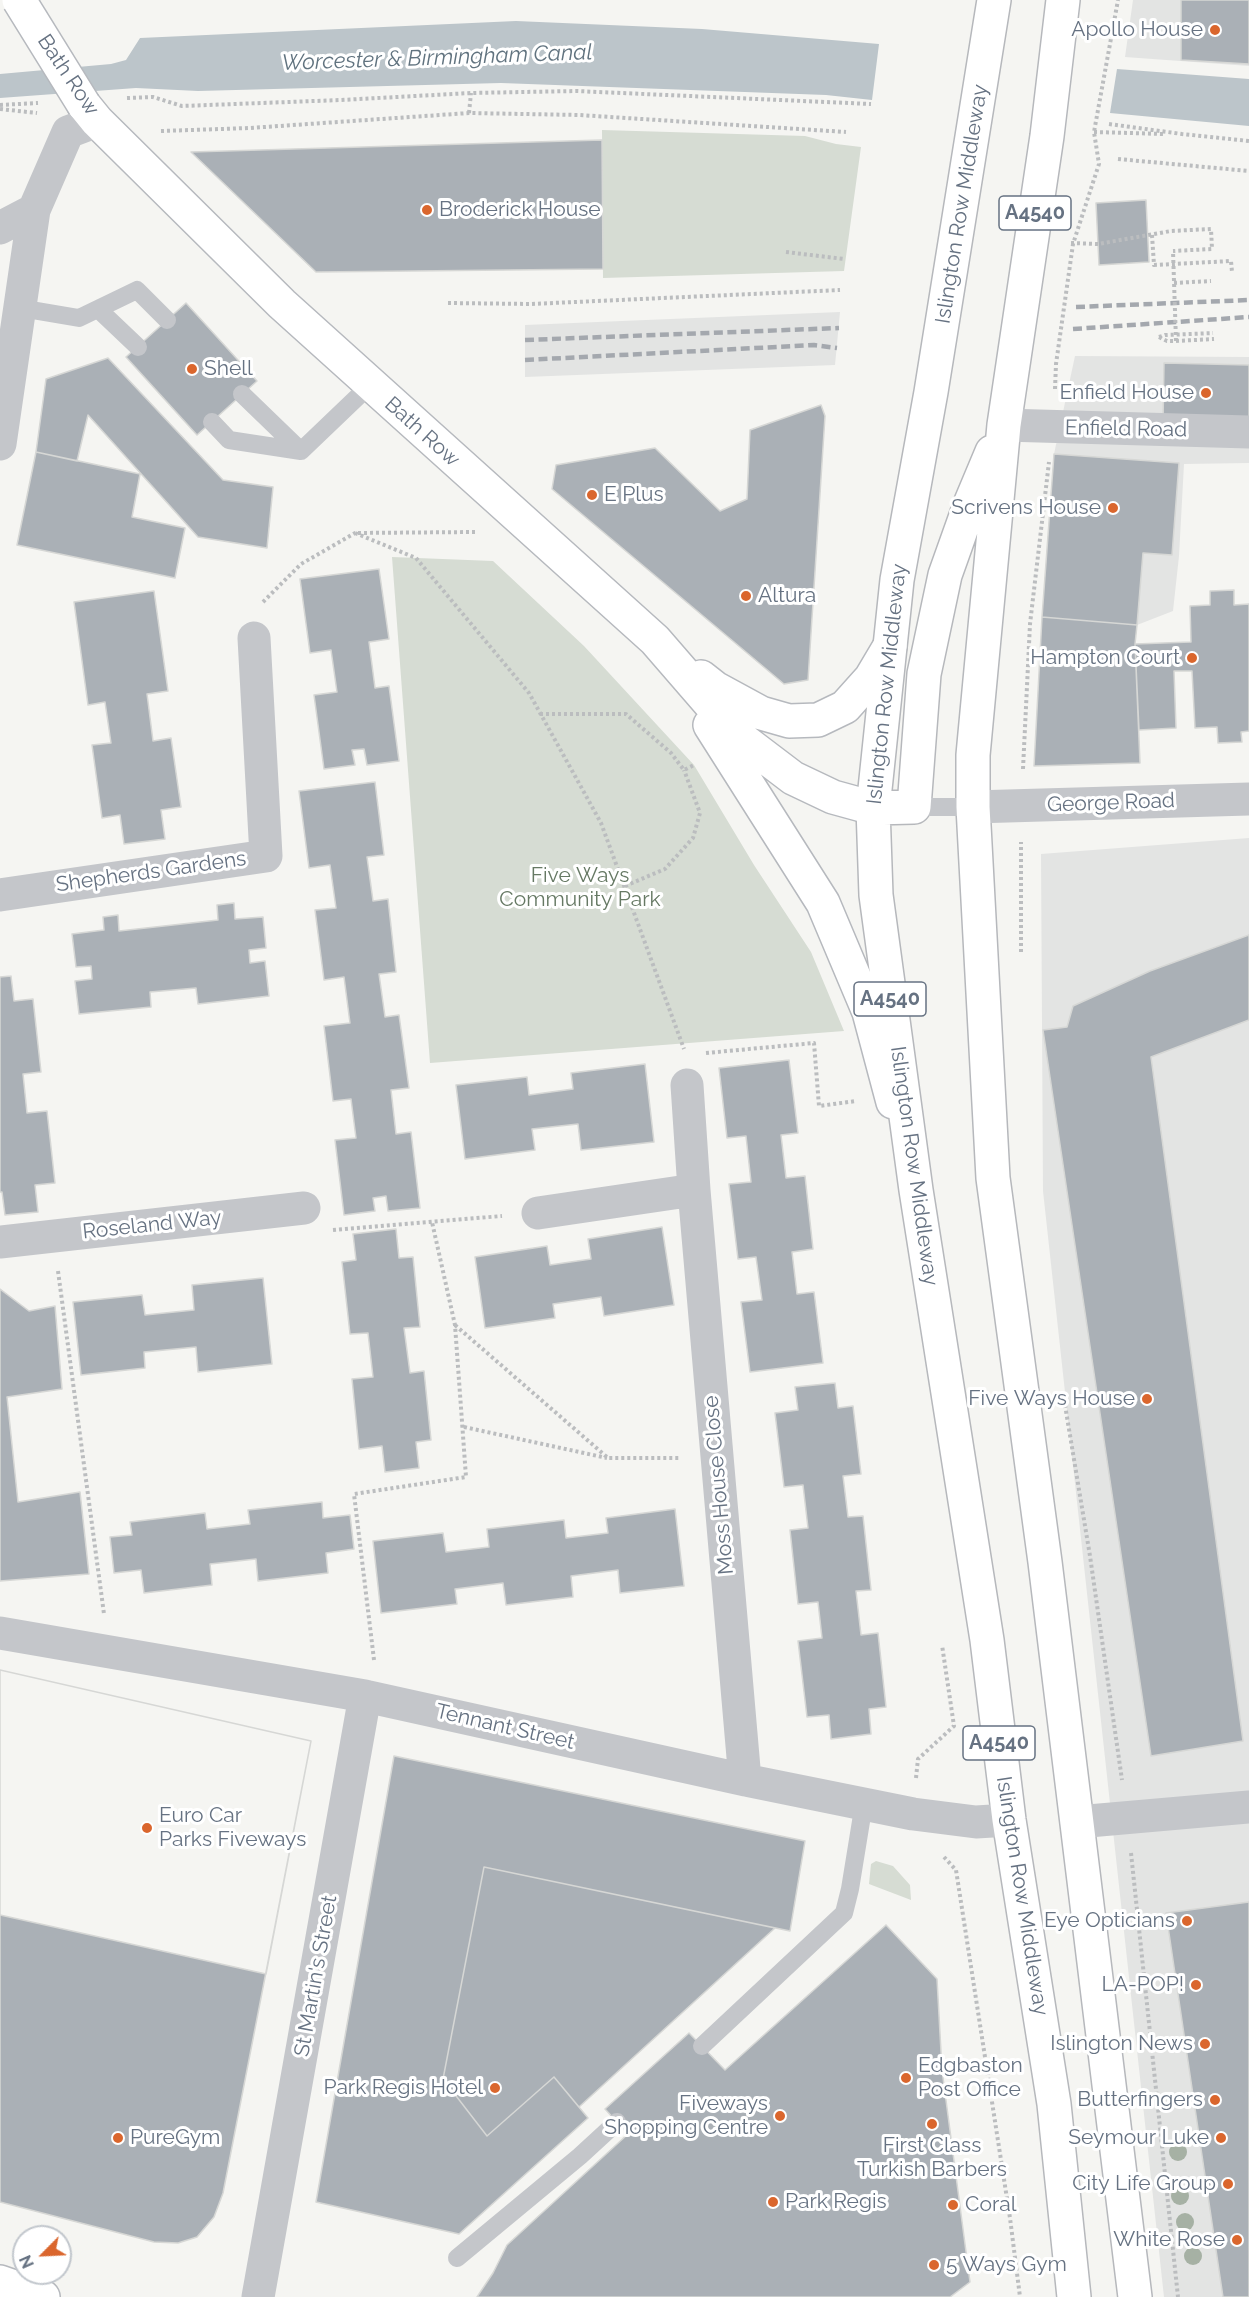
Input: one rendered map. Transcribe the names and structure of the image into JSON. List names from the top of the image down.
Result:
{
  "streets": {
    "main road": ["Bath Row", "Islington Row Middleway", "A4540"],
    "street": [
      "Enfield Road",
      "George Road",
      "Shepherds Gardens",
      "Roseland Way",
      "Moss House Close",
      "Tennant Street",
      "St Martin's Street"
    ]
  },
  "crossings": [
    ["Bath Row", "Islington Row Middleway"],
    ["Islington Row Middleway", "Tennant Street"],
    ["A4540", "Enfield Road"],
    ["A4540", "George Road"],
    ["Moss House Close", "Tennant Street"],
    ["Tennant Street", "St Martin's Street"]
  ],
  "water": ["Worcester & Birmingham Canal"],
  "parks": ["Five Ways Community Park"],
  "places": [
    "Apollo House",
    "Broderick House",
    "Shell",
    "Enfield House",
    "E Plus",
    "Scrivens House",
    "Altura",
    "Hampton Court",
    "Five Ways House",
    "Euro Car Parks Fiveways",
    "Eye Opticians",
    "LA-POP!",
    "Islington News",
    "Edgbaston Post Office",
    "Park Regis Hotel",
    "Butterfingers",
    "Fiveways Shopping Centre",
    "First Class Turkish Barbers",
    "PureGym",
    "Seymour Luke",
    "City Life Group",
    "Park Regis",
    "Coral",
    "White Rose",
    "5 Ways Gym"
  ],
  "north": "bottom left"
}
